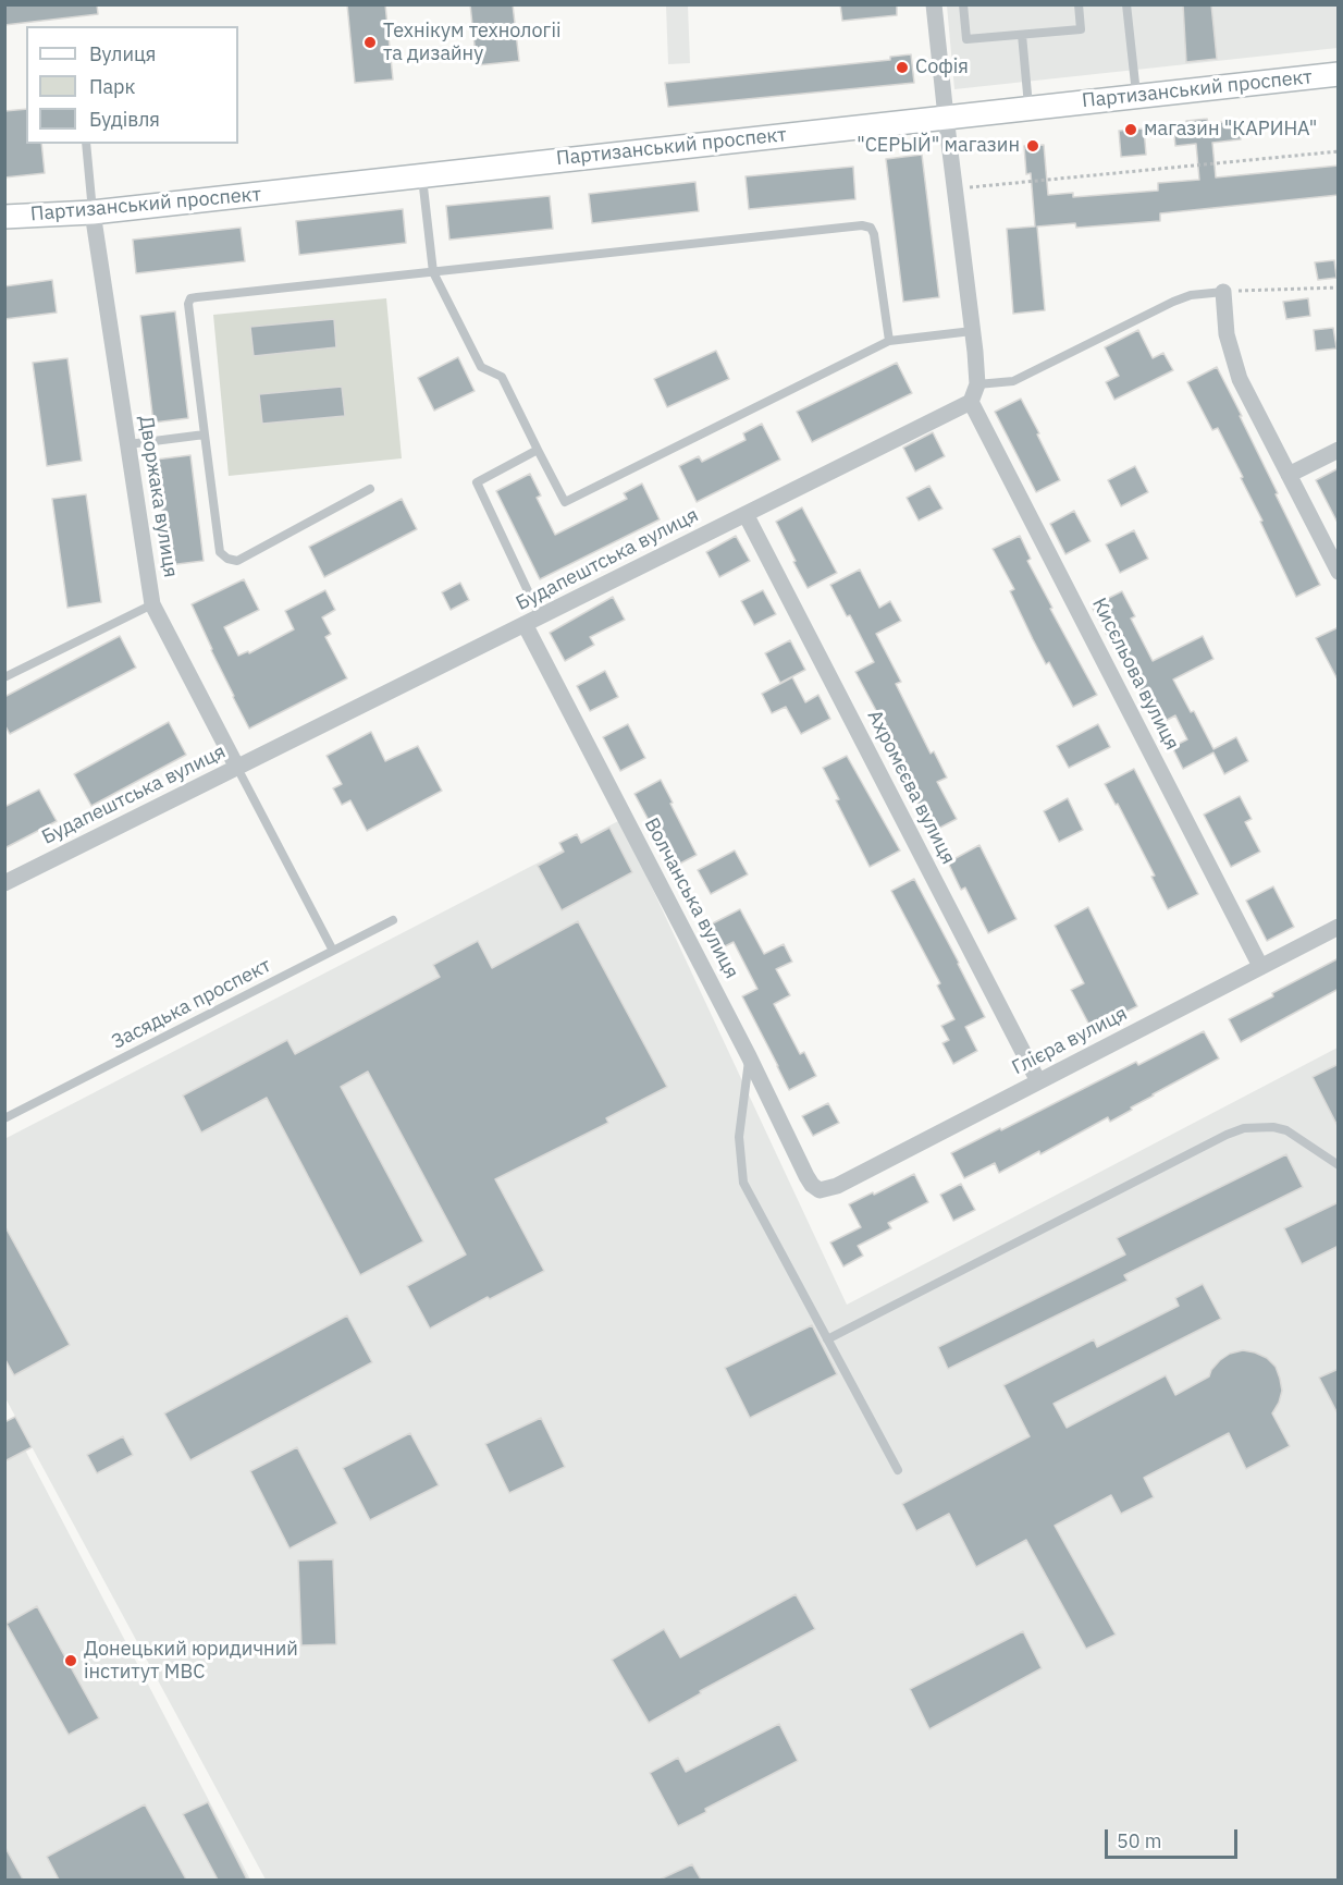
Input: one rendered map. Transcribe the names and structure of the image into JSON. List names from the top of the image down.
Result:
{
  "streets": {
    "street": [
      "Партизанський проспект",
      "Дворжака вулиця",
      "Будапештська вулиця",
      "Кисєльова вулиця",
      "Ахромєєва вулиця",
      "Волчанська вулиця",
      "Глієра вулиця"
    ],
    "lane": ["Засядька проспект"]
  },
  "crossings": [
    ["Партизанський проспект", "Дворжака вулиця"],
    ["Дворжака вулиця", "Будапештська вулиця"],
    ["Будапештська вулиця", "Кисєльова вулиця"],
    ["Будапештська вулиця", "Ахромєєва вулиця"],
    ["Будапештська вулиця", "Волчанська вулиця"],
    ["Кисєльова вулиця", "Глієра вулиця"],
    ["Ахромєєва вулиця", "Глієра вулиця"],
    ["Волчанська вулиця", "Глієра вулиця"]
  ],
  "places": [
    "Технікум технологіі та дизайну",
    "Софія",
    "магазин \"КАРИНА\"",
    "\"СЕРЫЙ\" магазин",
    "Донецький юридичний інститут МВС"
  ],
  "legend": ["Вулиця", "Парк", "Будівля"],
  "scale_bar": "50 m"
}
